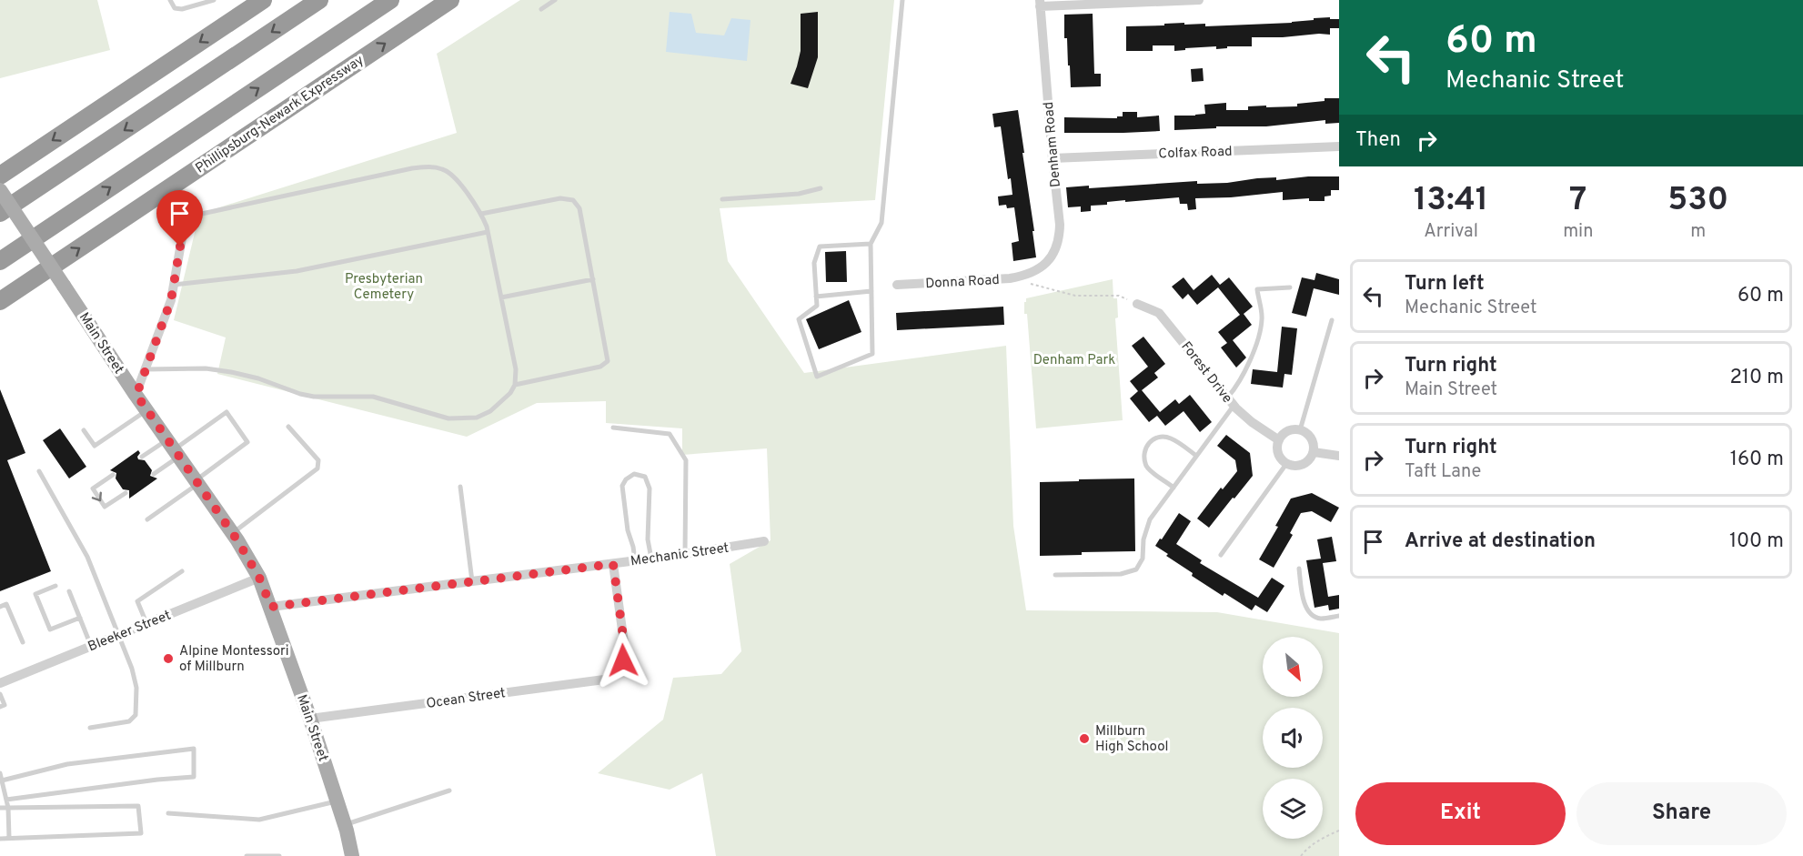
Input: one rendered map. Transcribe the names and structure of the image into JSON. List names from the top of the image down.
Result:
{
  "streets": {
    "highway": ["Phillipsburg-Newark Expressway"],
    "main road": ["Main Street"],
    "street": [
      "Denham Road",
      "Colfax Road",
      "Donna Road",
      "Forest Drive",
      "Mechanic Street",
      "Bleeker Street",
      "Ocean Street"
    ]
  },
  "crossings": [
    ["Denham Road", "Colfax Road"],
    ["Denham Road", "Donna Road"],
    ["Main Street", "Mechanic Street"],
    ["Main Street", "Bleeker Street"],
    ["Main Street", "Ocean Street"],
    ["Mechanic Street", "Ocean Street"]
  ],
  "parks": ["Presbyterian Cemetery", "Denham Park"],
  "places": ["Alpine Montessori of Millburn", "Millburn High School"],
  "north": "bottom right",
  "page": {
    "turn": ["60 m", "Mechanic Street"],
    "then": "Then",
    "eta": [
      "13:41",
      "Arrival",
      "7",
      "min",
      "530",
      "m"
    ],
    "list": [
      {
        "name": "Turn left",
        "note": "Mechanic Street",
        "value": "60 m"
      },
      {
        "name": "Turn right",
        "note": "Main Street",
        "value": "210 m"
      },
      {
        "name": "Turn right",
        "note": "Taft Lane",
        "value": "160 m"
      },
      {
        "name": "Arrive at destination",
        "value": "100 m"
      }
    ],
    "buttons": ["Exit", "Share"]
  }
}
